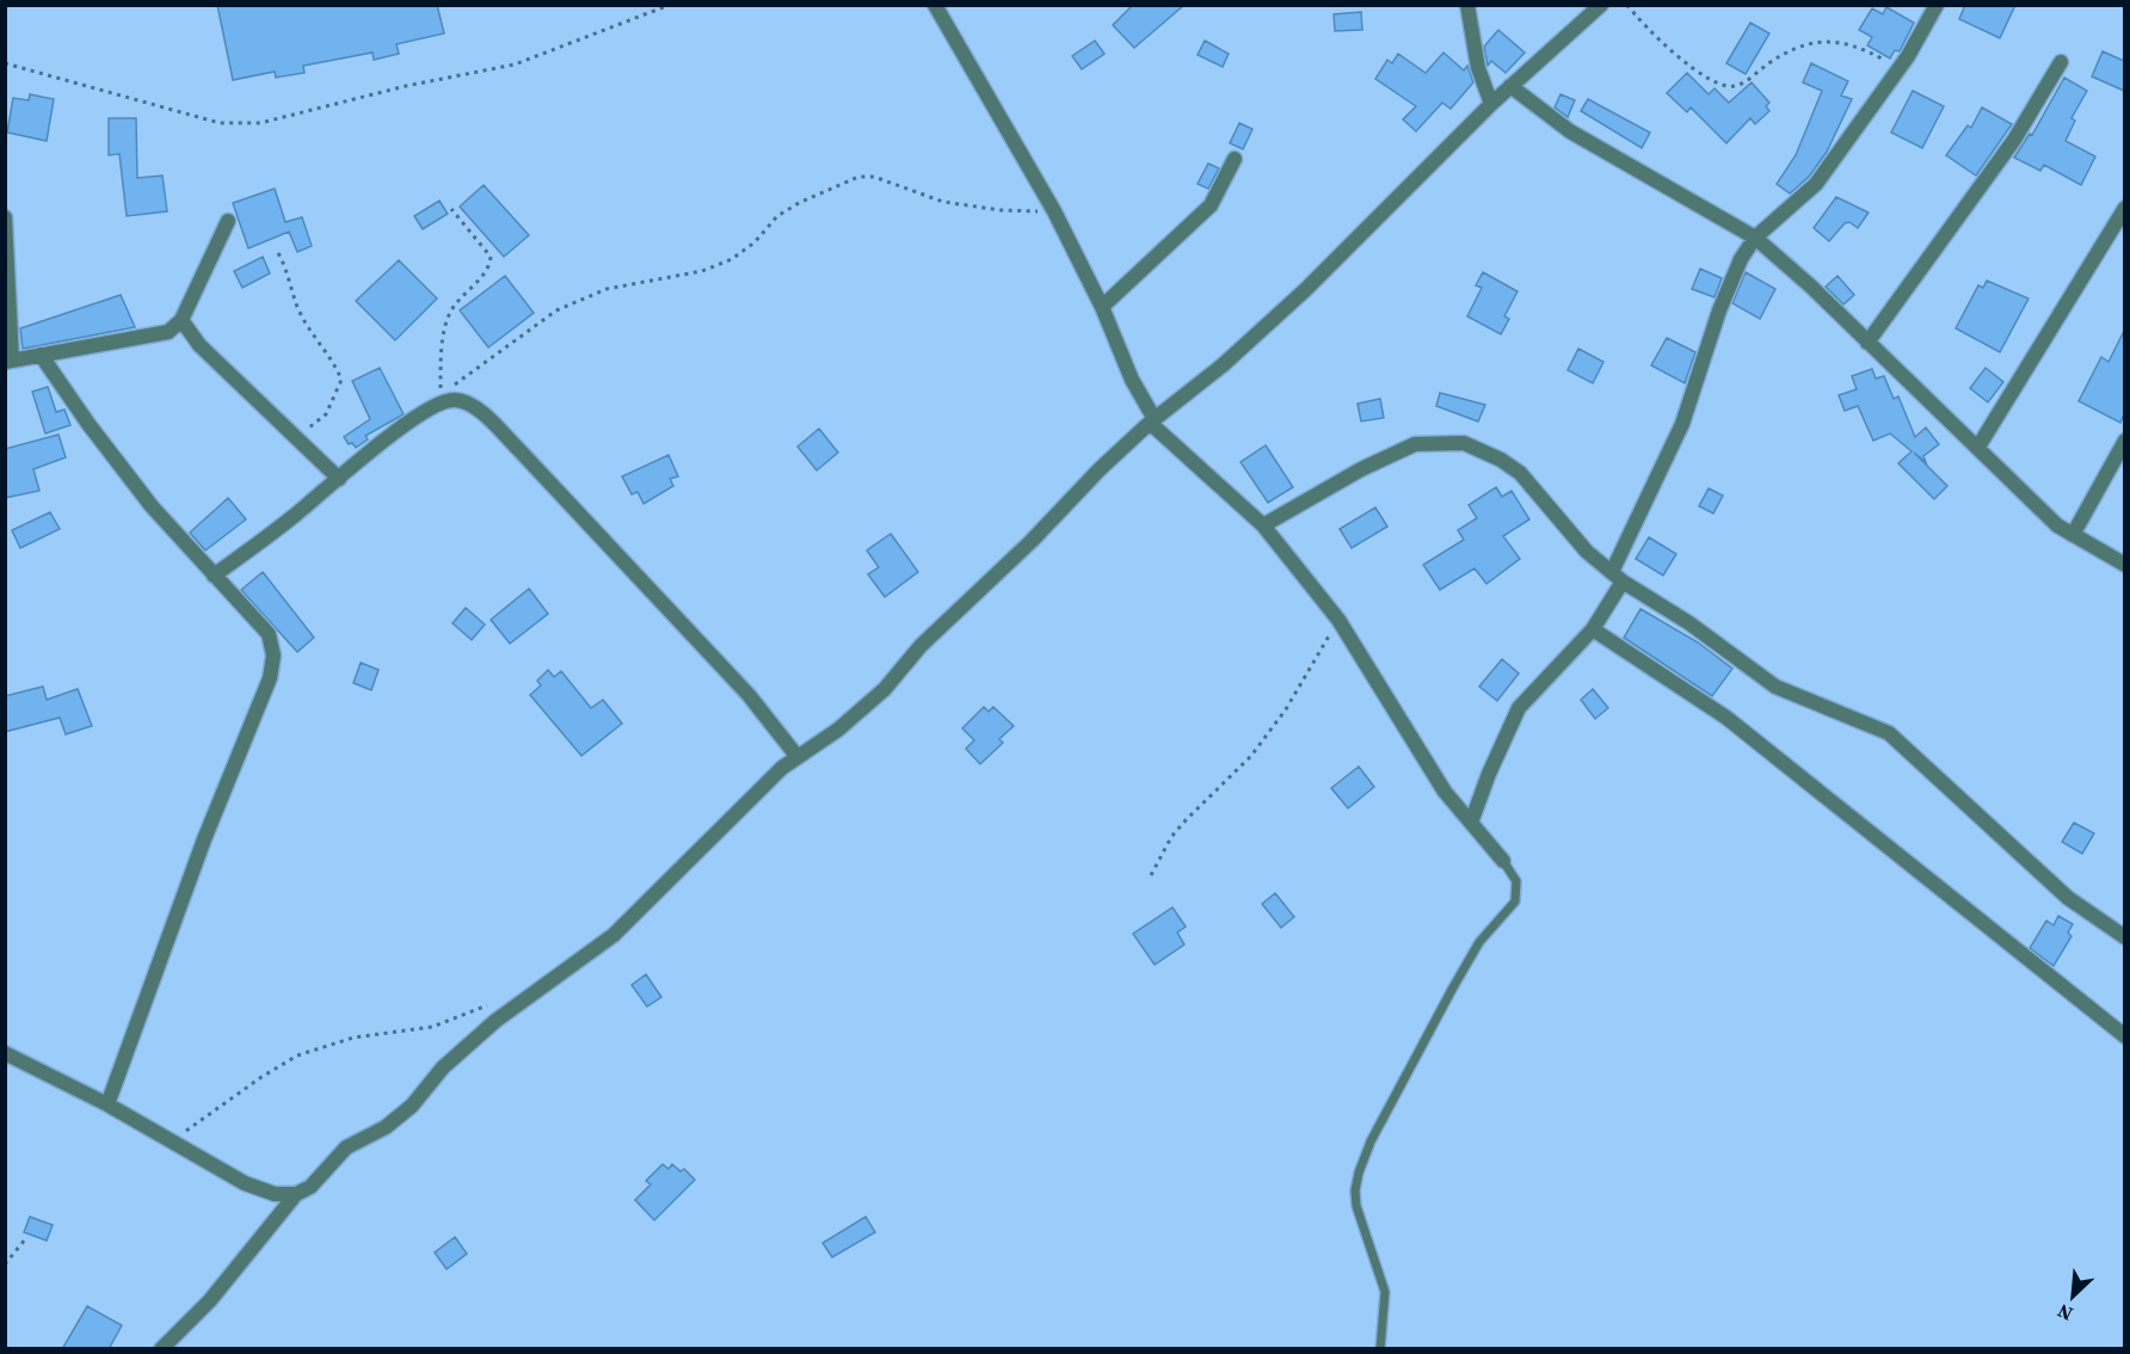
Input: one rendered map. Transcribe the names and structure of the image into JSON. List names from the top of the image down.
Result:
{
  "north": "bottom left"
}
